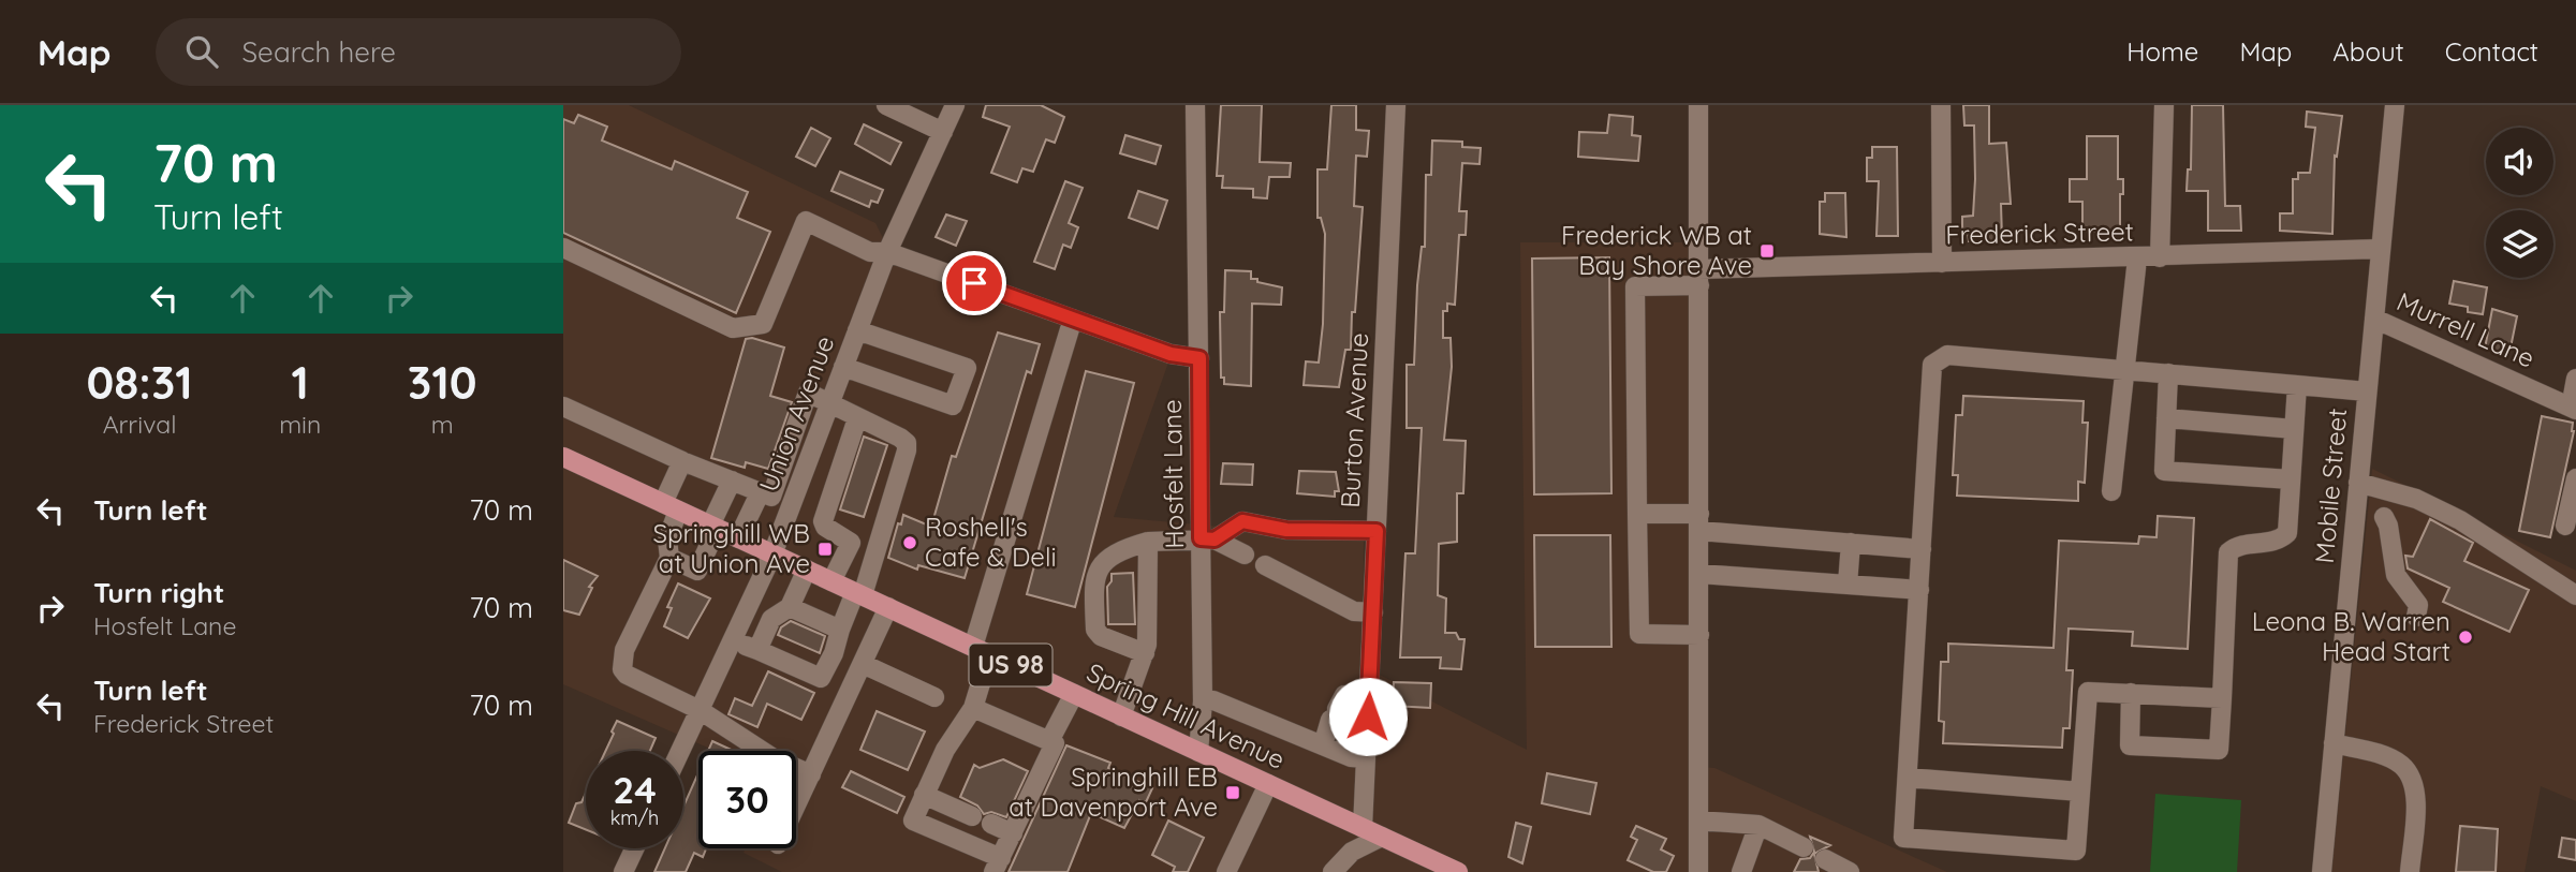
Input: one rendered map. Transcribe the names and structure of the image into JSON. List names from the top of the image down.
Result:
{
  "streets": {
    "main road": ["US 98", "Spring Hill Avenue"],
    "street": [
      "Frederick Street",
      "Murrell Lane",
      "Union Avenue",
      "Burton Avenue",
      "Hosfelt Lane",
      "Mobile Street"
    ]
  },
  "crossings": [
    ["Frederick Street", "Mobile Street"],
    ["Murrell Lane", "Mobile Street"],
    ["Union Avenue", "Spring Hill Avenue"],
    ["Burton Avenue", "Spring Hill Avenue"],
    ["Hosfelt Lane", "Spring Hill Avenue"]
  ],
  "places": {
    "transit": ["Frederick WB at Bay Shore Ave", "Springhill WB at Union Ave", "Springhill EB at Davenport Ave"],
    "other": ["Roshell's Cafe & Deli", "Leona B. Warren Head Start"]
  },
  "page": {
    "header": "Map",
    "search": "Search here",
    "nav": [
      "Home",
      "Map",
      "About",
      "Contact"
    ],
    "turn": ["70 m", "Turn left"],
    "eta": [
      "08:31",
      "Arrival",
      "1",
      "min",
      "310",
      "m"
    ],
    "list": [
      {
        "name": "Turn left",
        "value": "70 m"
      },
      {
        "name": "Turn right",
        "note": "Hosfelt Lane",
        "value": "70 m"
      },
      {
        "name": "Turn left",
        "note": "Frederick Street",
        "value": "70 m"
      }
    ],
    "speed": "24 km/h",
    "limit": "30"
  }
}
